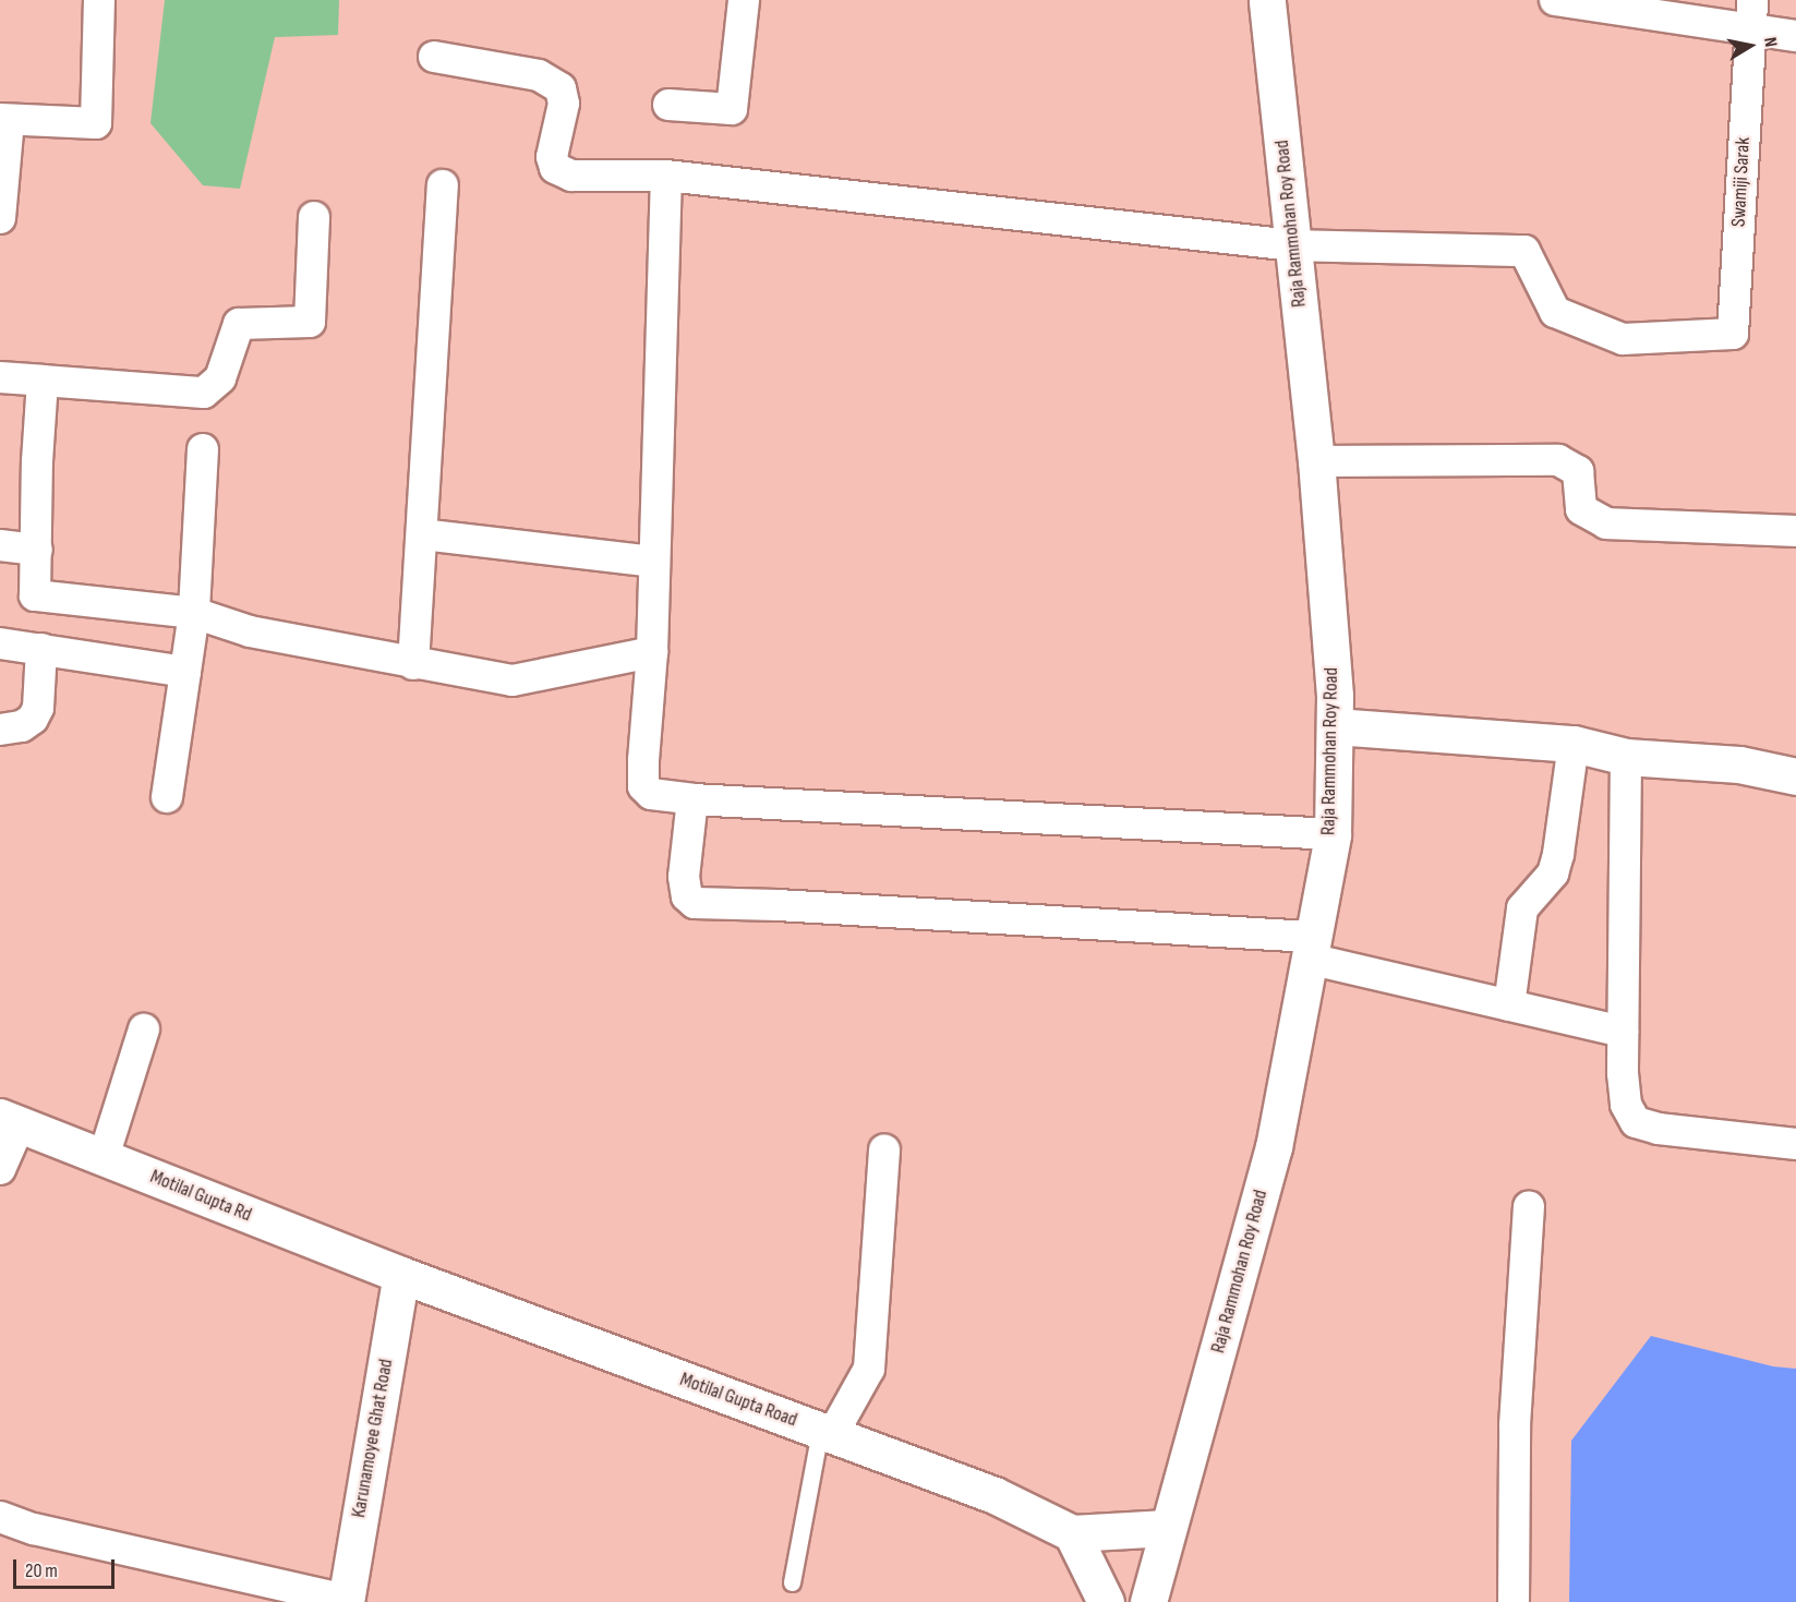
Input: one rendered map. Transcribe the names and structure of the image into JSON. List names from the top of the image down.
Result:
{
  "streets": {
    "street": [
      "Swamiji Sarak",
      "Raja Rammohan Roy Road",
      "Motilal Gupta Rd",
      "Motilal Gupta Road",
      "Karunamoyee Ghat Road"
    ]
  },
  "crossings": [
    ["Swamiji Sarak", "Raja Rammohan Roy Road"],
    ["Raja Rammohan Roy Road", "Motilal Gupta Road"],
    ["Motilal Gupta Rd", "Motilal Gupta Road"],
    ["Motilal Gupta Rd", "Karunamoyee Ghat Road"],
    ["Motilal Gupta Road", "Karunamoyee Ghat Road"]
  ],
  "scale_bar": "20 m",
  "north": "right"
}
